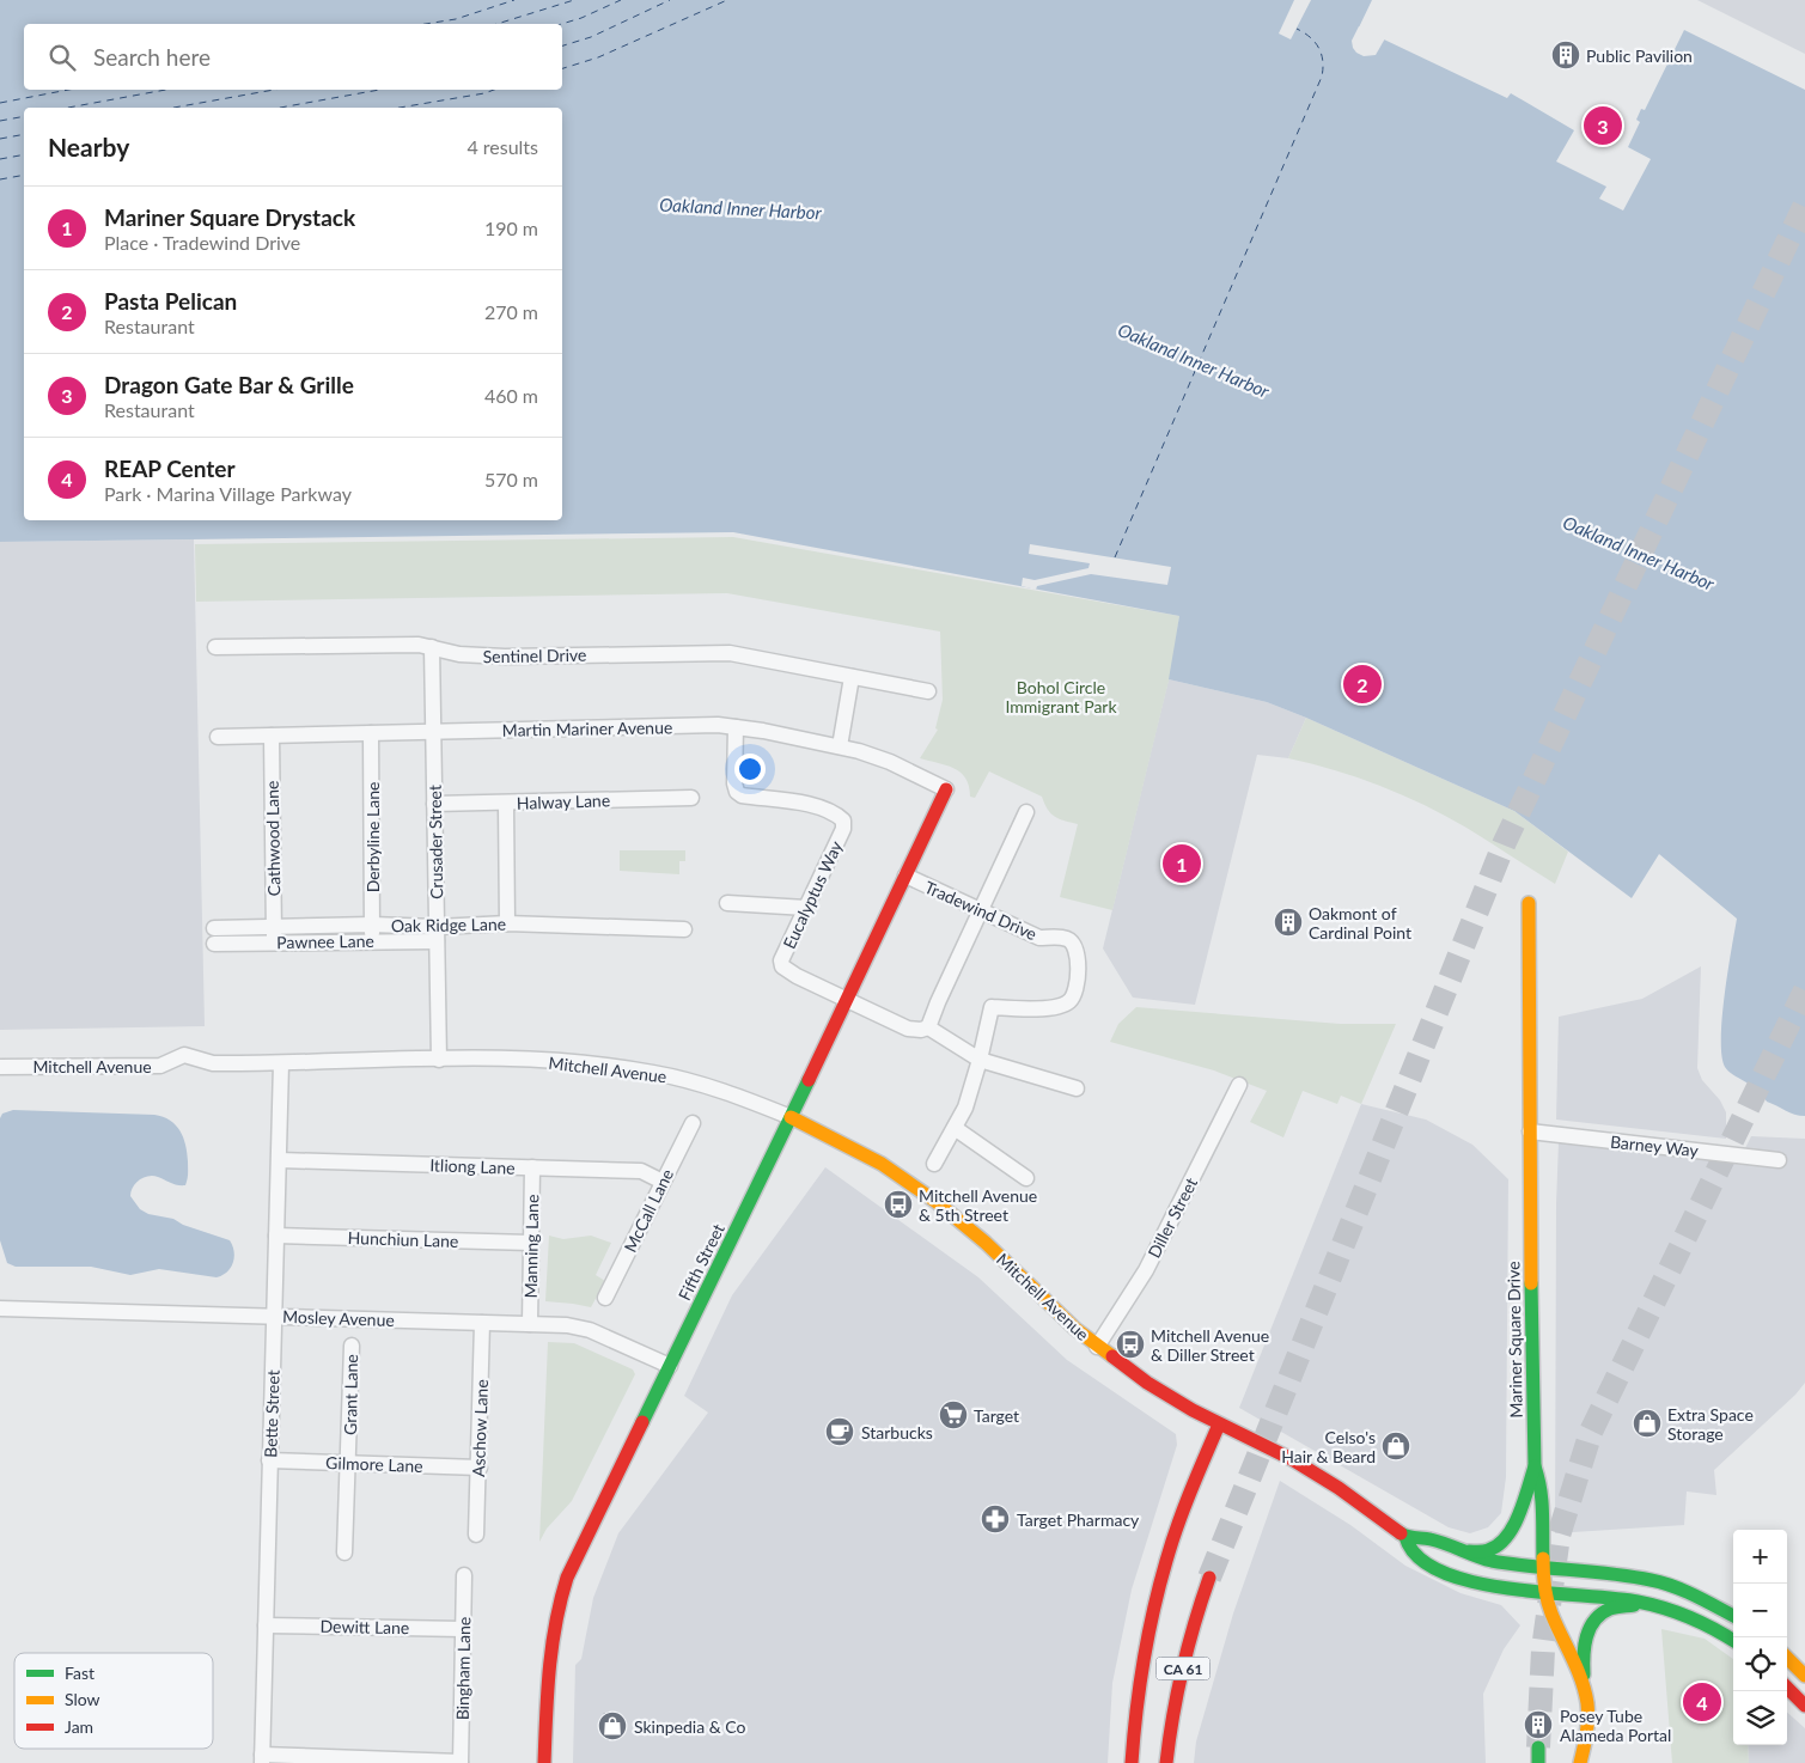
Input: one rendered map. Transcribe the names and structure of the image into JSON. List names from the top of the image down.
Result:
{
  "streets": {
    "street": [
      "Sentinel Drive",
      "Martin Mariner Avenue",
      "Halway Lane",
      "Derbyline Lane",
      "Cathwood Lane",
      "Crusader Street",
      "Eucalyptus Way",
      "Tradewind Drive",
      "Oak Ridge Lane",
      "Pawnee Lane",
      "Mitchell Avenue",
      "Barney Way",
      "Itliong Lane",
      "McCall Lane",
      "Diller Street",
      "Hunchiun Lane",
      "Manning Lane",
      "Fifth Street",
      "Mosley Avenue",
      "Mariner Square Drive",
      "Grant Lane",
      "Bette Street",
      "Aschow Lane",
      "Gilmore Lane",
      "Dewitt Lane",
      "Bingham Lane",
      "CA 61"
    ]
  },
  "crossings": [
    ["Sentinel Drive", "Crusader Street"],
    ["Martin Mariner Avenue", "Derbyline Lane"],
    ["Martin Mariner Avenue", "Cathwood Lane"],
    ["Martin Mariner Avenue", "Crusader Street"],
    ["Martin Mariner Avenue", "Eucalyptus Way"],
    ["Martin Mariner Avenue", "Fifth Street"],
    ["Halway Lane", "Crusader Street"],
    ["Derbyline Lane", "Oak Ridge Lane"],
    ["Derbyline Lane", "Pawnee Lane"],
    ["Cathwood Lane", "Oak Ridge Lane"],
    ["Cathwood Lane", "Pawnee Lane"],
    ["Crusader Street", "Oak Ridge Lane"],
    ["Crusader Street", "Pawnee Lane"],
    ["Crusader Street", "Mitchell Avenue"],
    ["Eucalyptus Way", "Fifth Street"],
    ["Tradewind Drive", "Fifth Street"],
    ["Oak Ridge Lane", "Pawnee Lane"],
    ["Mitchell Avenue", "Diller Street"],
    ["Mitchell Avenue", "Fifth Street"],
    ["Mitchell Avenue", "Bette Street"],
    ["Barney Way", "Mariner Square Drive"],
    ["Itliong Lane", "McCall Lane"],
    ["Itliong Lane", "Manning Lane"],
    ["Itliong Lane", "Bette Street"],
    ["Hunchiun Lane", "Manning Lane"],
    ["Hunchiun Lane", "Bette Street"],
    ["Manning Lane", "Mosley Avenue"],
    ["Fifth Street", "Mosley Avenue"],
    ["Mosley Avenue", "Bette Street"],
    ["Mosley Avenue", "Aschow Lane"],
    ["Grant Lane", "Gilmore Lane"],
    ["Bette Street", "Gilmore Lane"],
    ["Bette Street", "Dewitt Lane"],
    ["Aschow Lane", "Gilmore Lane"],
    ["Dewitt Lane", "Bingham Lane"]
  ],
  "water": ["Oakland Inner Harbor"],
  "parks": ["Bohol Circle Immigrant Park"],
  "places": {
    "building": ["Public Pavilion", "Oakmont of Cardinal Point", "Posey Tube Alameda Portal"],
    "bus stop": ["Mitchell Avenue & 5th Street", "Mitchell Avenue & Diller Street"],
    "supermarket": ["Target"],
    "shop": ["Extra Space Storage", "Celso's Hair & Beard", "Skinpedia & Co"],
    "cafe": ["Starbucks"],
    "pharmacy": ["Target Pharmacy"]
  },
  "legend": ["Fast", "Slow", "Jam"],
  "page": {
    "search": "Search here",
    "pins": [
      "3",
      "2",
      "1",
      "4"
    ],
    "heading": ["Nearby", "4 results"],
    "list": [
      {
        "mark": "1",
        "name": "Mariner Square Drystack",
        "note": "Place · Tradewind Drive",
        "value": "190 m"
      },
      {
        "mark": "2",
        "name": "Pasta Pelican",
        "note": "Restaurant",
        "value": "270 m"
      },
      {
        "mark": "3",
        "name": "Dragon Gate Bar & Grille",
        "note": "Restaurant",
        "value": "460 m"
      },
      {
        "mark": "4",
        "name": "REAP Center",
        "note": "Park · Marina Village Parkway",
        "value": "570 m"
      }
    ],
    "map_buttons": ["+", "−"]
  }
}
